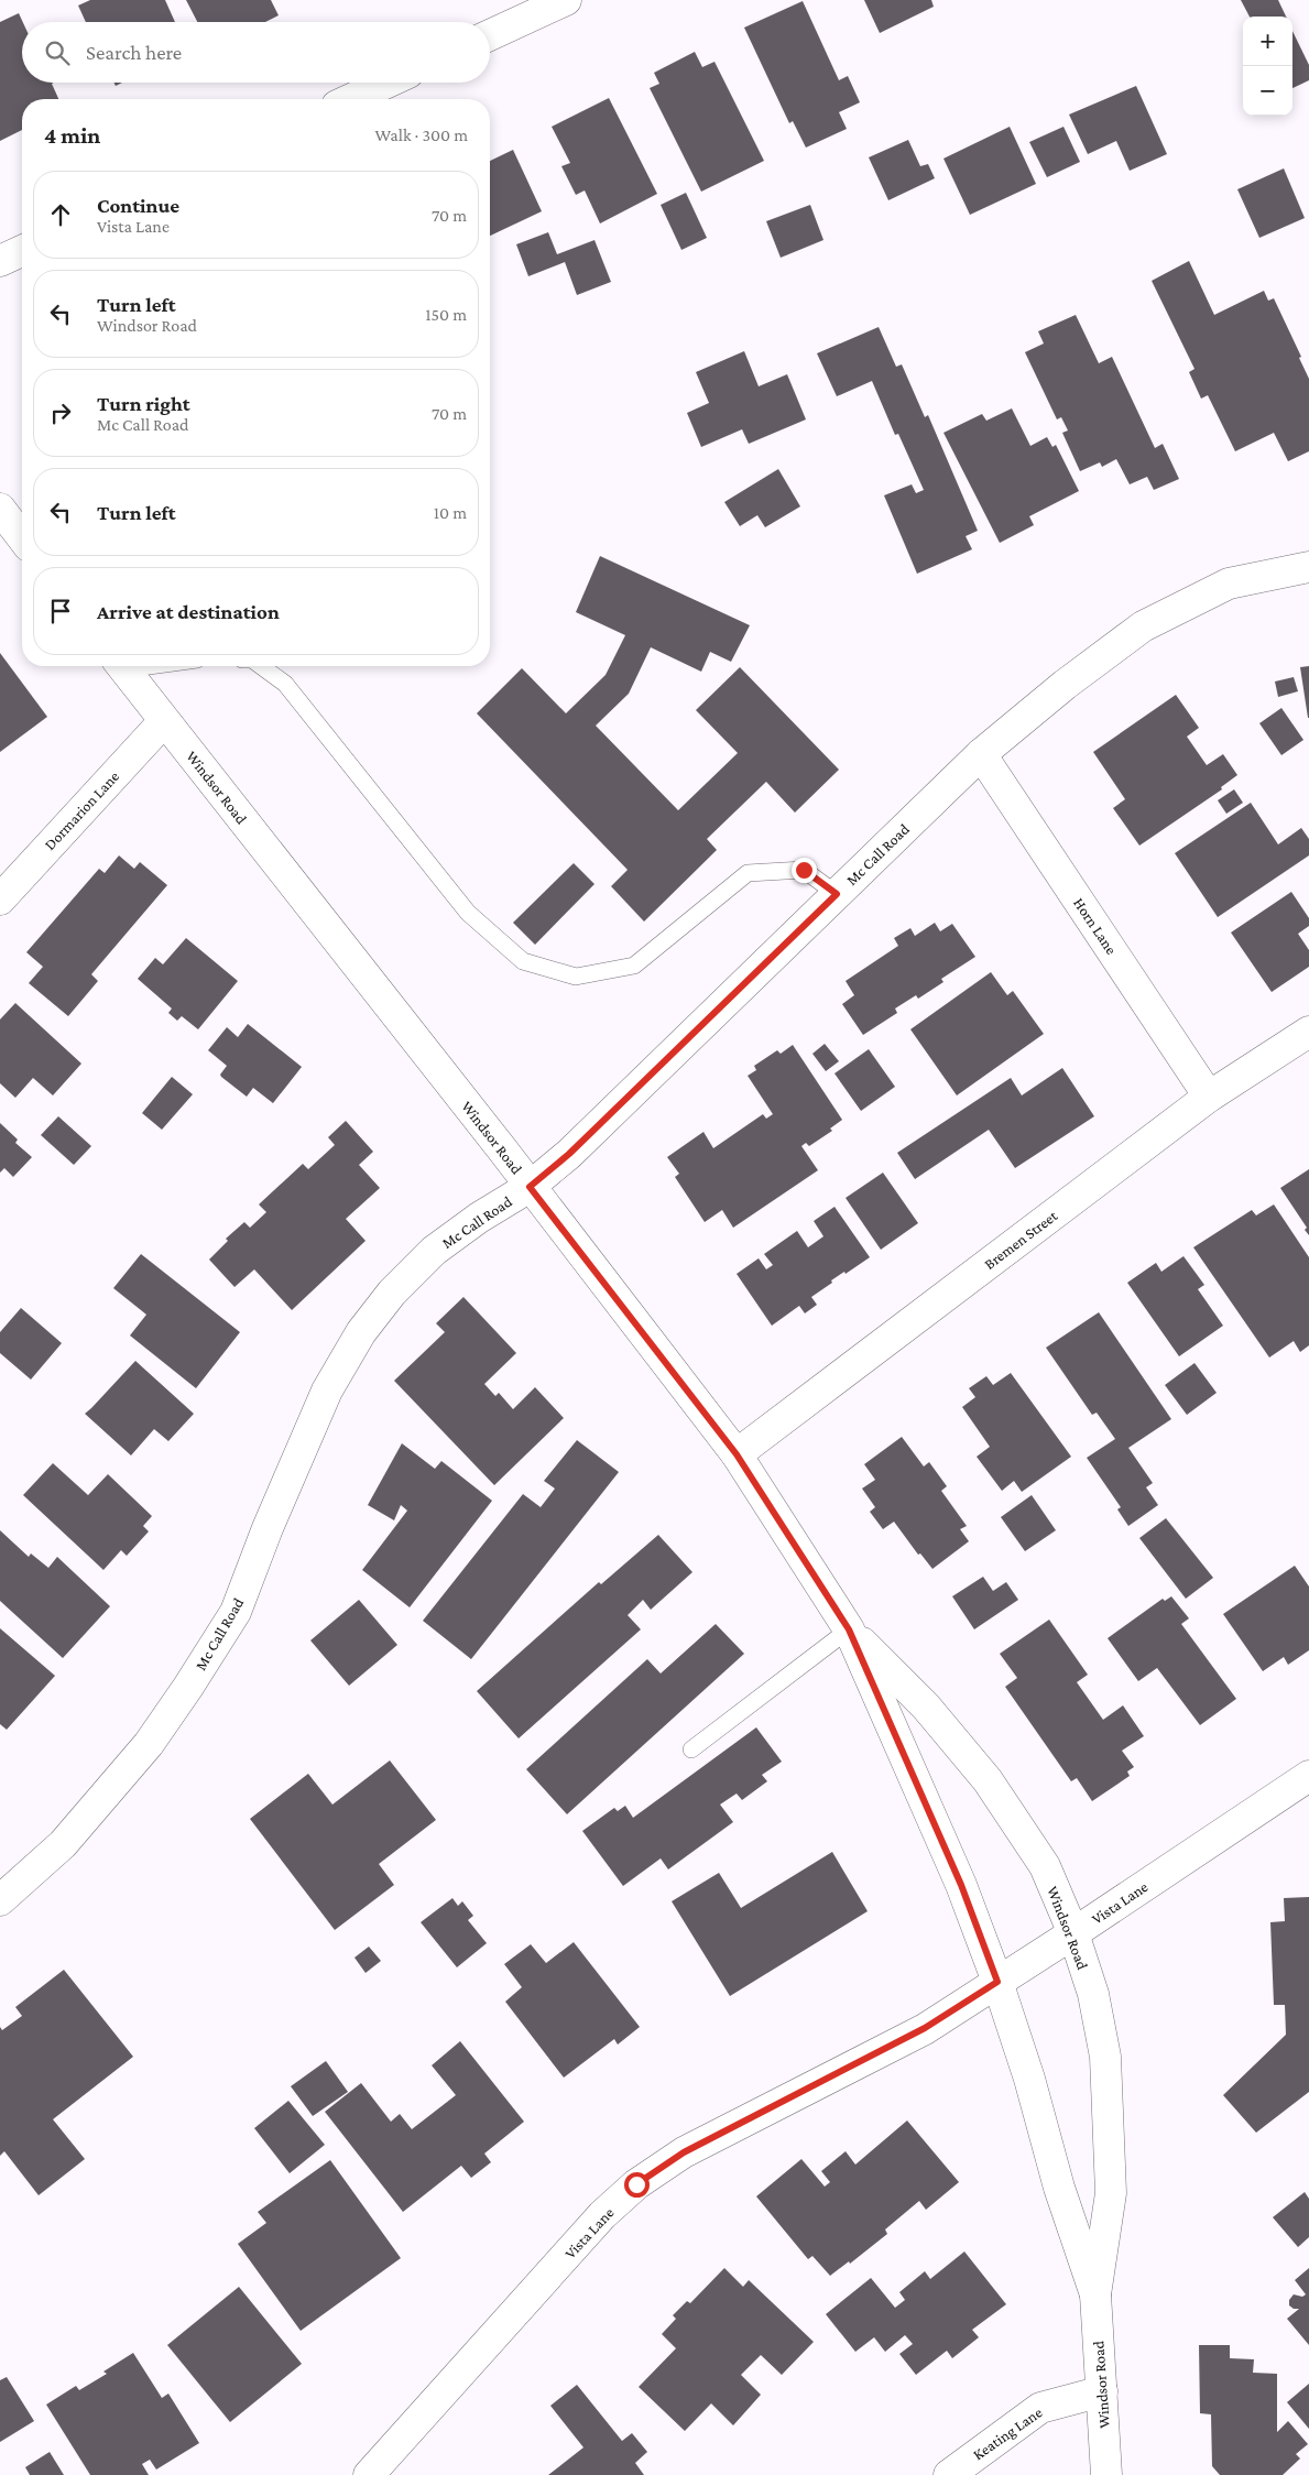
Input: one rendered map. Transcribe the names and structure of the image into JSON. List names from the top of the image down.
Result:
{
  "streets": {
    "street": [
      "Windsor Road",
      "Dormarion Lane",
      "Mc Call Road",
      "Horn Lane",
      "Bremen Street",
      "Vista Lane",
      "Keating Lane"
    ]
  },
  "crossings": [
    ["Windsor Road", "Dormarion Lane"],
    ["Windsor Road", "Mc Call Road"],
    ["Windsor Road", "Bremen Street"],
    ["Windsor Road", "Vista Lane"],
    ["Windsor Road", "Keating Lane"],
    ["Mc Call Road", "Horn Lane"],
    ["Horn Lane", "Bremen Street"]
  ],
  "page": {
    "map_buttons": ["+", "−"],
    "search": "Search here",
    "heading": ["4 min", "Walk · 300 m"],
    "list": [
      ["Continue", "Vista Lane", "70 m"],
      ["Turn left", "Windsor Road", "150 m"],
      ["Turn right", "Mc Call Road", "70 m"],
      ["Turn left", "10 m"],
      "Arrive at destination"
    ]
  }
}
